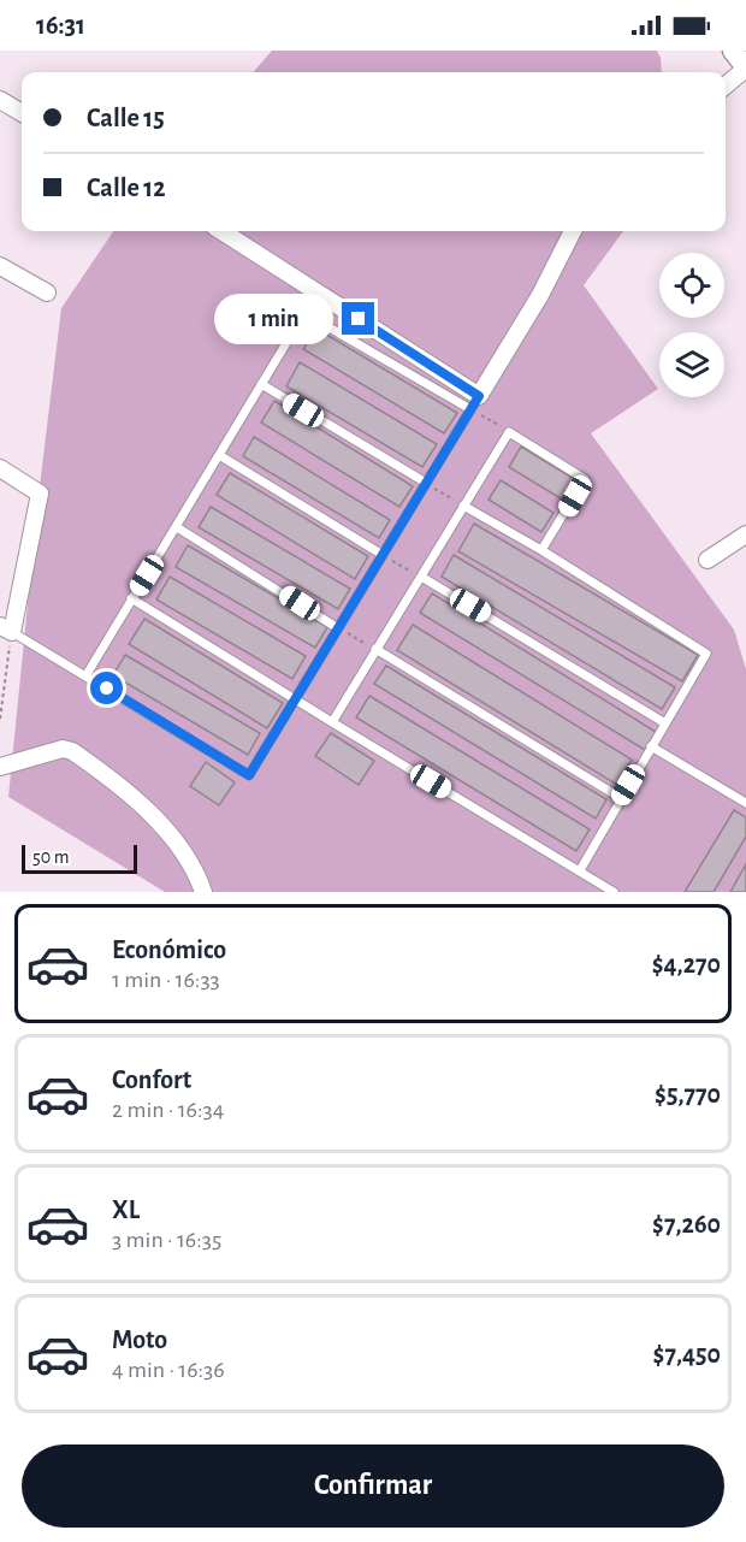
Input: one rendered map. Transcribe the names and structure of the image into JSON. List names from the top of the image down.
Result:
{
  "scale_bar": "50 m",
  "page": {
    "status": "16:31",
    "banner": ["Calle 15", "Calle 12"],
    "bubble": "1 min",
    "scale": "50 m",
    "list": [
      {
        "name": "Económico",
        "note": "1 min · 16:33",
        "value": "$4,270"
      },
      {
        "name": "Confort",
        "note": "2 min · 16:34",
        "value": "$5,770"
      },
      {
        "name": "XL",
        "note": "3 min · 16:35",
        "value": "$7,260"
      },
      {
        "name": "Moto",
        "note": "4 min · 16:36",
        "value": "$7,450"
      }
    ],
    "buttons": "Confirmar"
  }
}
